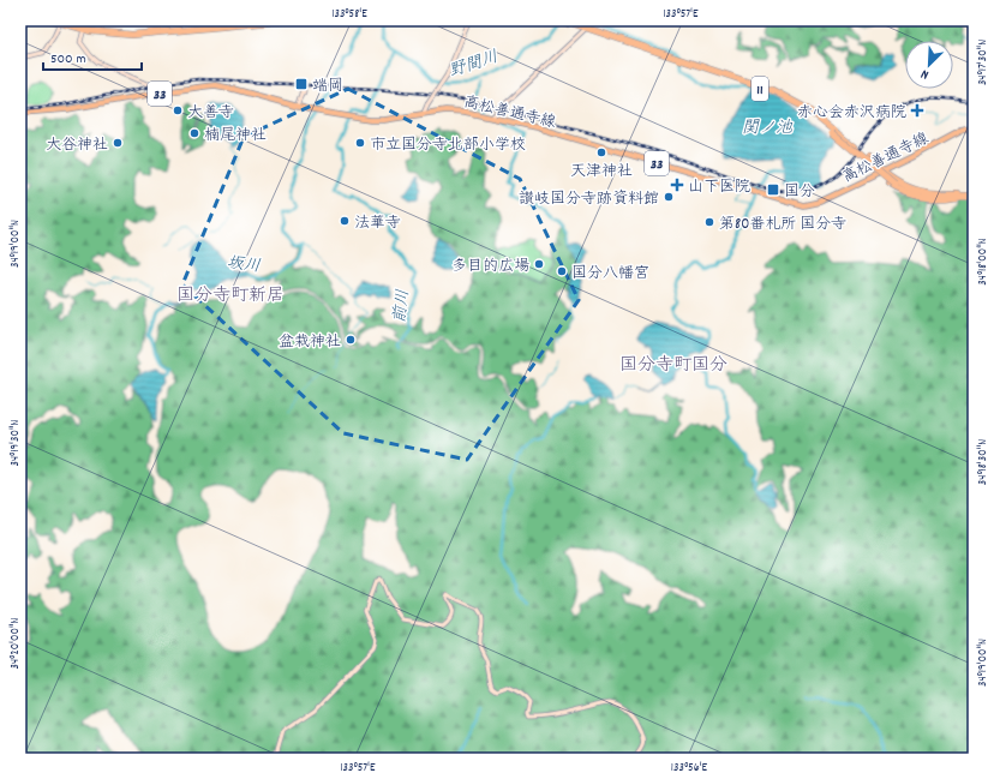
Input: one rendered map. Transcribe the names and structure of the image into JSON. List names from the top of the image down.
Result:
{
  "streets": {
    "highway": ["11"],
    "main road": ["33", "高松善通寺線"]
  },
  "crossings": [
    ["11", "高松善通寺線"]
  ],
  "districts": ["国分寺町新居", "国分寺町国分"],
  "water": [
    "野間川",
    "関ノ池",
    "坂川",
    "前川"
  ],
  "places": {
    "transit": ["端岡", "国分"],
    "other": [
      "大善寺",
      "楠尾神社",
      "大谷神社",
      "市立国分寺北部小学校",
      "天津神社",
      "讃岐国分寺跡資料館",
      "法華寺",
      "第80番札所 国分寺",
      "多目的広場",
      "国分八幡宮",
      "盆栽神社"
    ],
    "health": ["赤心会赤沢病院", "山下医院"]
  },
  "scale_bar": "500 m",
  "north": "bottom left",
  "coordinates": [
    "133°58'E",
    "133°57'E",
    "34°17'30\"N",
    "34°19'00\"N",
    "34°18'00\"N",
    "34°19'30\"N",
    "34°18'30\"N",
    "34°20'00\"N",
    "133°56'E"
  ]
}
